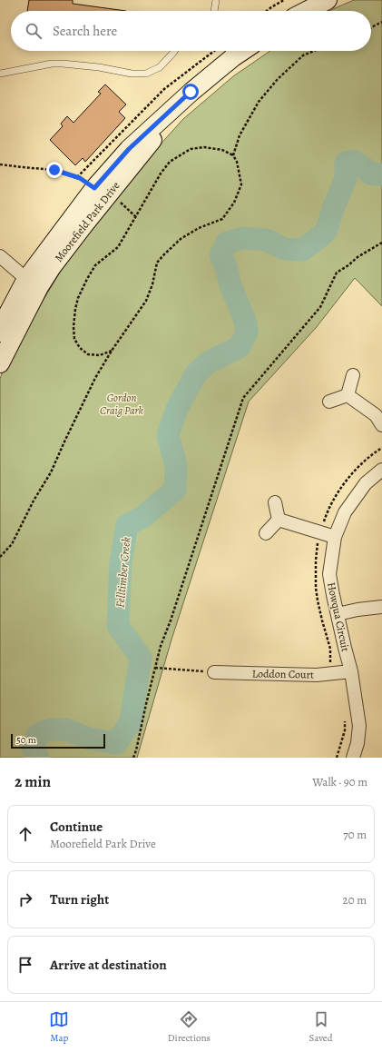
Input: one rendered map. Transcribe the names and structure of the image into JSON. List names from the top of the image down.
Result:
{
  "streets": {
    "main road": ["Moorefield Park Drive"],
    "street": ["Howqua Circuit", "Loddon Court"]
  },
  "crossings": [
    ["Howqua Circuit", "Loddon Court"]
  ],
  "water": ["Felltimber Creek"],
  "parks": ["Gordon Craig Park"],
  "scale_bar": "50 m",
  "page": {
    "search": "Search here",
    "scale": "50 m",
    "heading": ["2 min", "Walk · 90 m"],
    "list": [
      ["Continue", "Moorefield Park Drive", "70 m"],
      ["Turn right", "20 m"],
      "Arrive at destination"
    ],
    "nav": ["Map", "Directions", "Saved"]
  }
}
